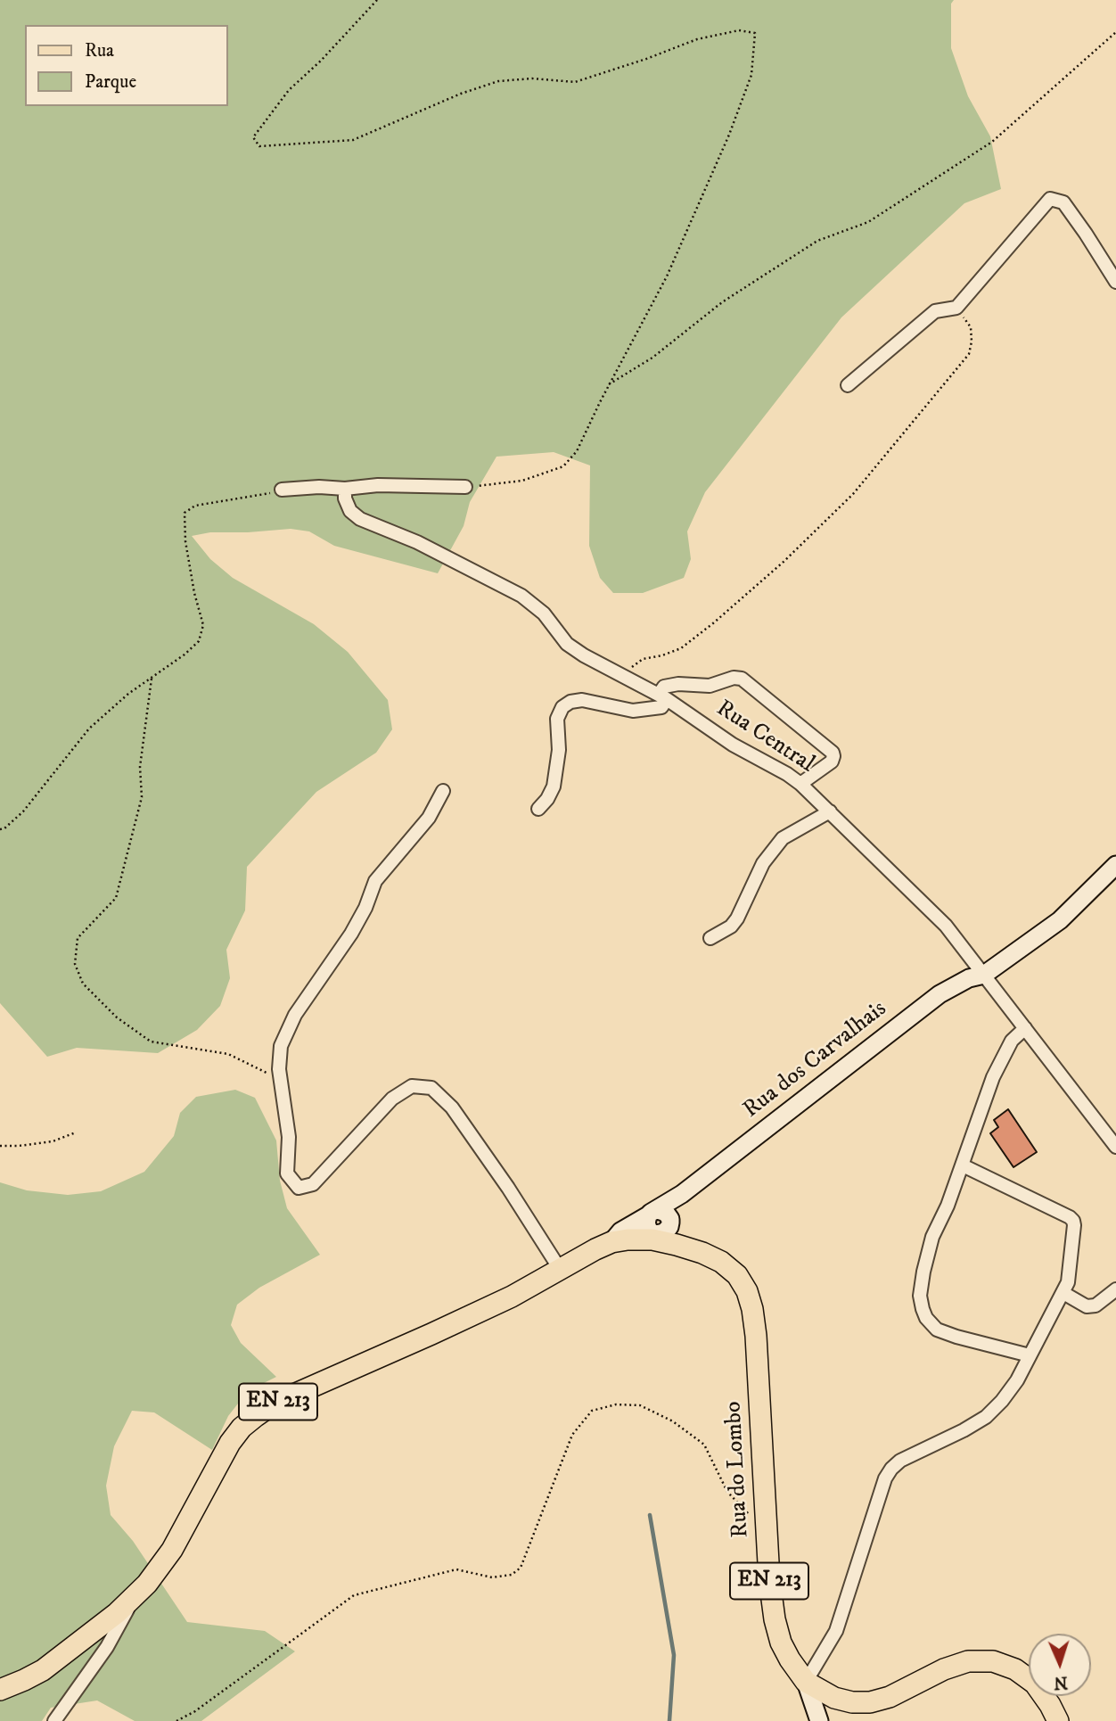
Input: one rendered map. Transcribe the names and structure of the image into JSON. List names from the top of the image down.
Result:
{
  "streets": {
    "main road": ["Rua dos Carvalhais", "EN 213", "Rua do Lombo"],
    "street": ["Rua Central"]
  },
  "crossings": [
    ["Rua Central", "Rua dos Carvalhais"],
    ["Rua dos Carvalhais", "EN 213"],
    ["Rua dos Carvalhais", "Rua do Lombo"],
    ["EN 213", "Rua do Lombo"]
  ],
  "legend": ["Rua", "Parque"],
  "north": "bottom"
}
